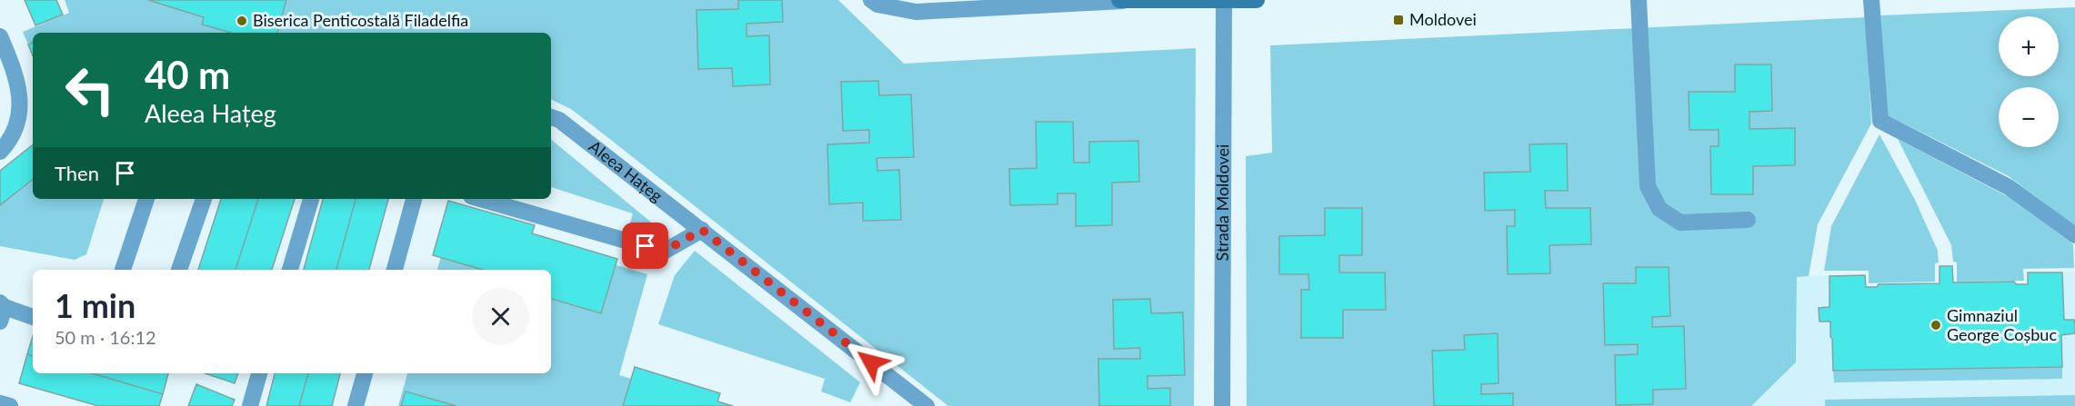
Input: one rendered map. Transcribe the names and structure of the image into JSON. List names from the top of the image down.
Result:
{
  "streets": {
    "street": ["Aleea Hațeg", "Strada Moldovei"]
  },
  "places": {
    "transit": ["Moldovei"],
    "other": ["Biserica Penticostală Filadelfia", "Gimnaziul George Coșbuc"]
  },
  "page": {
    "map_buttons": ["+", "−"],
    "turn": ["40 m", "Aleea Hațeg"],
    "then": "Then",
    "heading": ["1 min", "50 m · 16:12"]
  }
}
